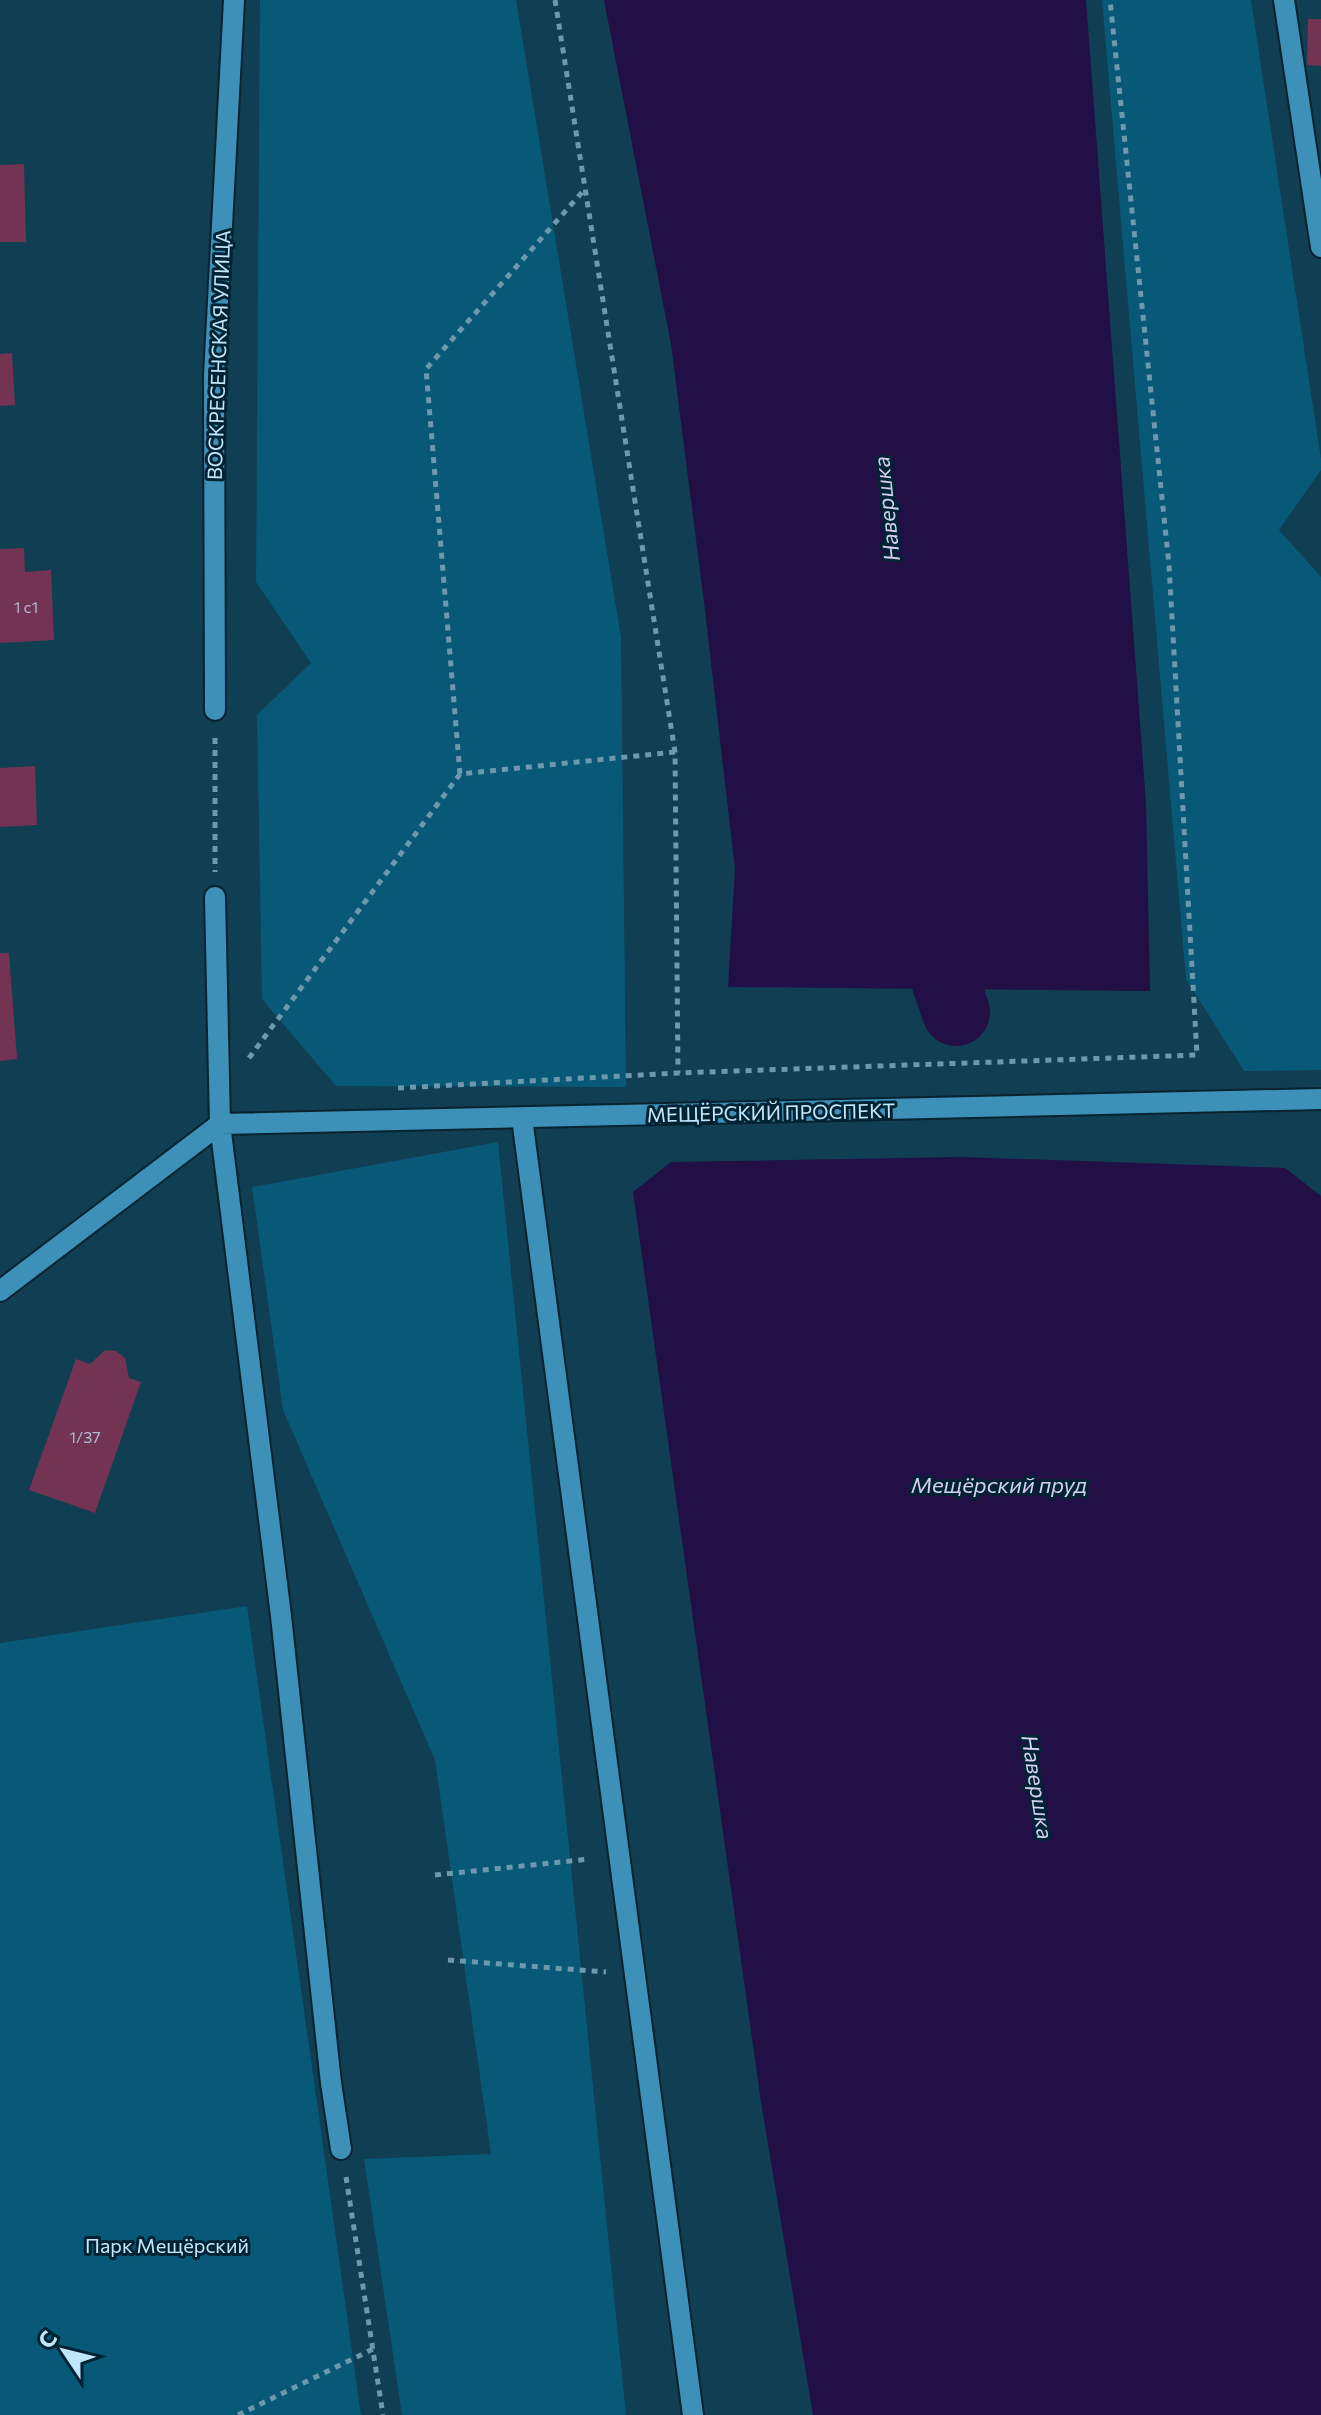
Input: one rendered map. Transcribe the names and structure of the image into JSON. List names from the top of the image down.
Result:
{
  "streets": {
    "street": ["ВОСКРЕСЕНСКАЯ УЛИЦА", "МЕЩЁРСКИЙ ПРОСПЕКТ"]
  },
  "water": ["Навершка", "Мещёрский пруд"],
  "parks": ["Парк Мещёрский"],
  "house_numbers": ["1 с1", "1/37"],
  "north": "top left"
}
